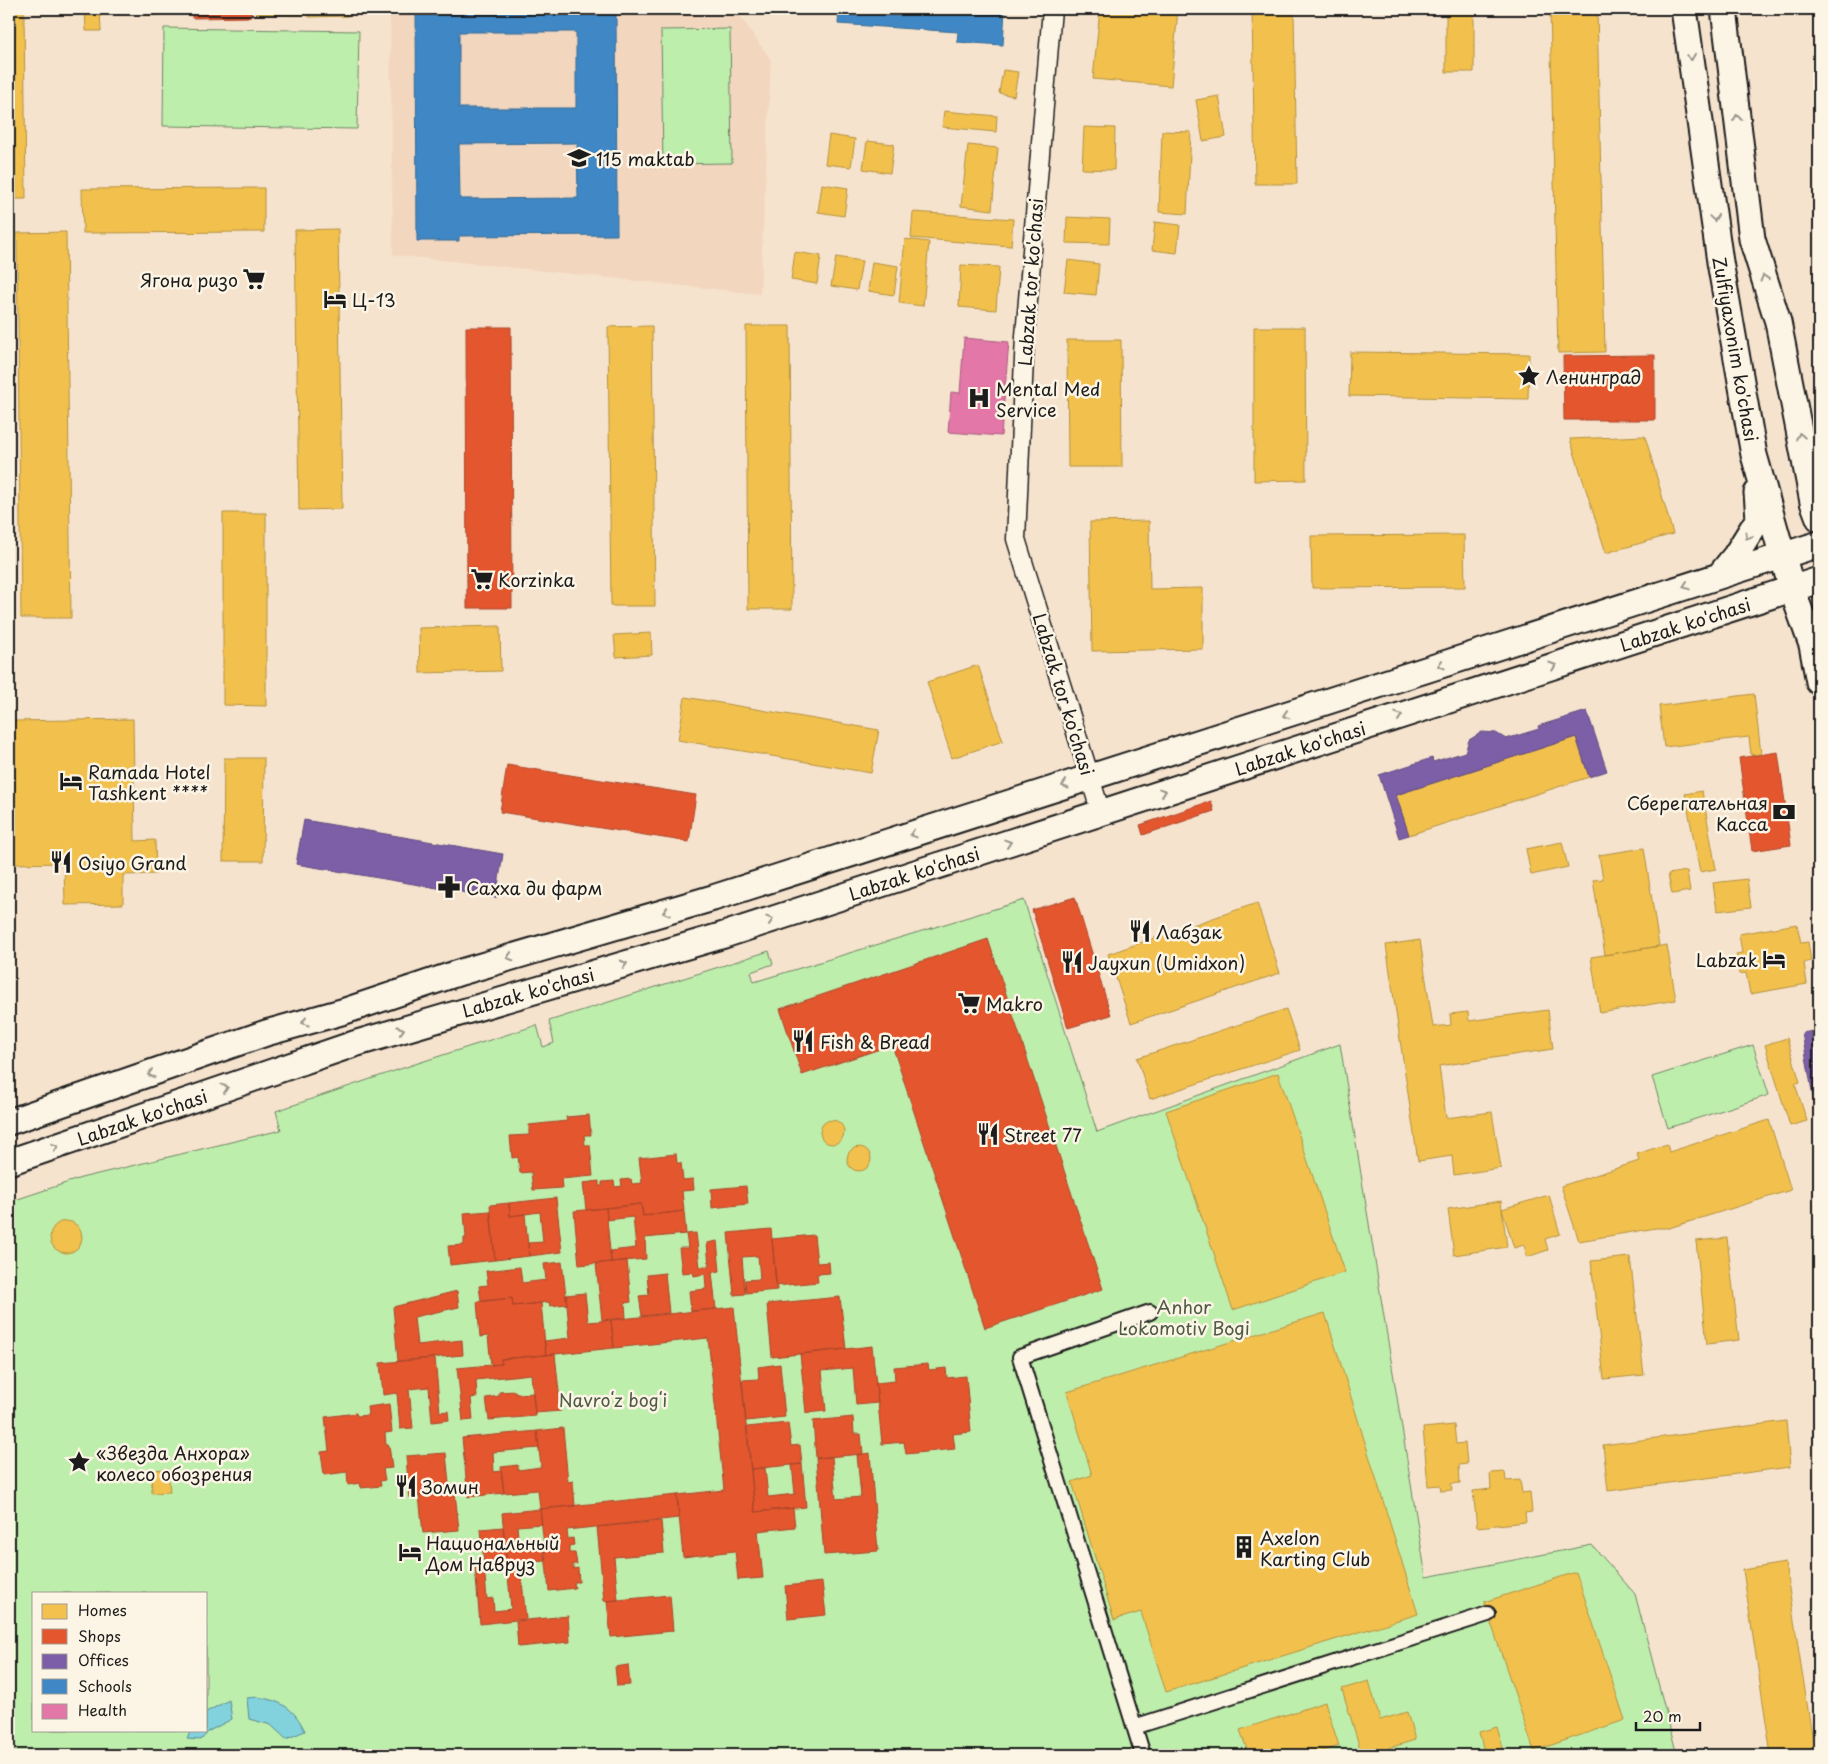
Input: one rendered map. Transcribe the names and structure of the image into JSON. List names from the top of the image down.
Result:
{
  "streets": {
    "main road": ["Zulfiyaxonim ko'chasi", "Labzak ko'chasi"],
    "street": ["Labzak tor ko'chasi"]
  },
  "crossings": [
    ["Labzak tor ko'chasi", "Labzak ko'chasi"],
    ["Zulfiyaxonim ko'chasi", "Labzak ko'chasi"]
  ],
  "parks": ["Anhor Lokomotiv Bogi", "Navroʻz bogʻi"],
  "places": {
    "school or university": ["115 maktab"],
    "supermarket": ["Ягона ризо", "Korzinka", "Makro"],
    "hotel": [
      "Ц-13",
      "Ramada Hotel Tashkent ****",
      "Labzak",
      "Национальный Дом Навруз"
    ],
    "place": ["Ленинград", "«Звезда Анхора» колесо обозрения"],
    "hospital": ["Mental Med Service"],
    "bank": ["Сберегательная Касса"],
    "restaurant": [
      "Osiyo Grand",
      "Лабзак",
      "Jayxun (Umidxon)",
      "Fish & Bread",
      "Street 77",
      "Зомин"
    ],
    "pharmacy": ["Сахха ди фарм"],
    "building": ["Axelon Karting Club"]
  },
  "legend": [
    "Homes",
    "Shops",
    "Offices",
    "Schools",
    "Health"
  ],
  "scale_bar": "20 m"
}
